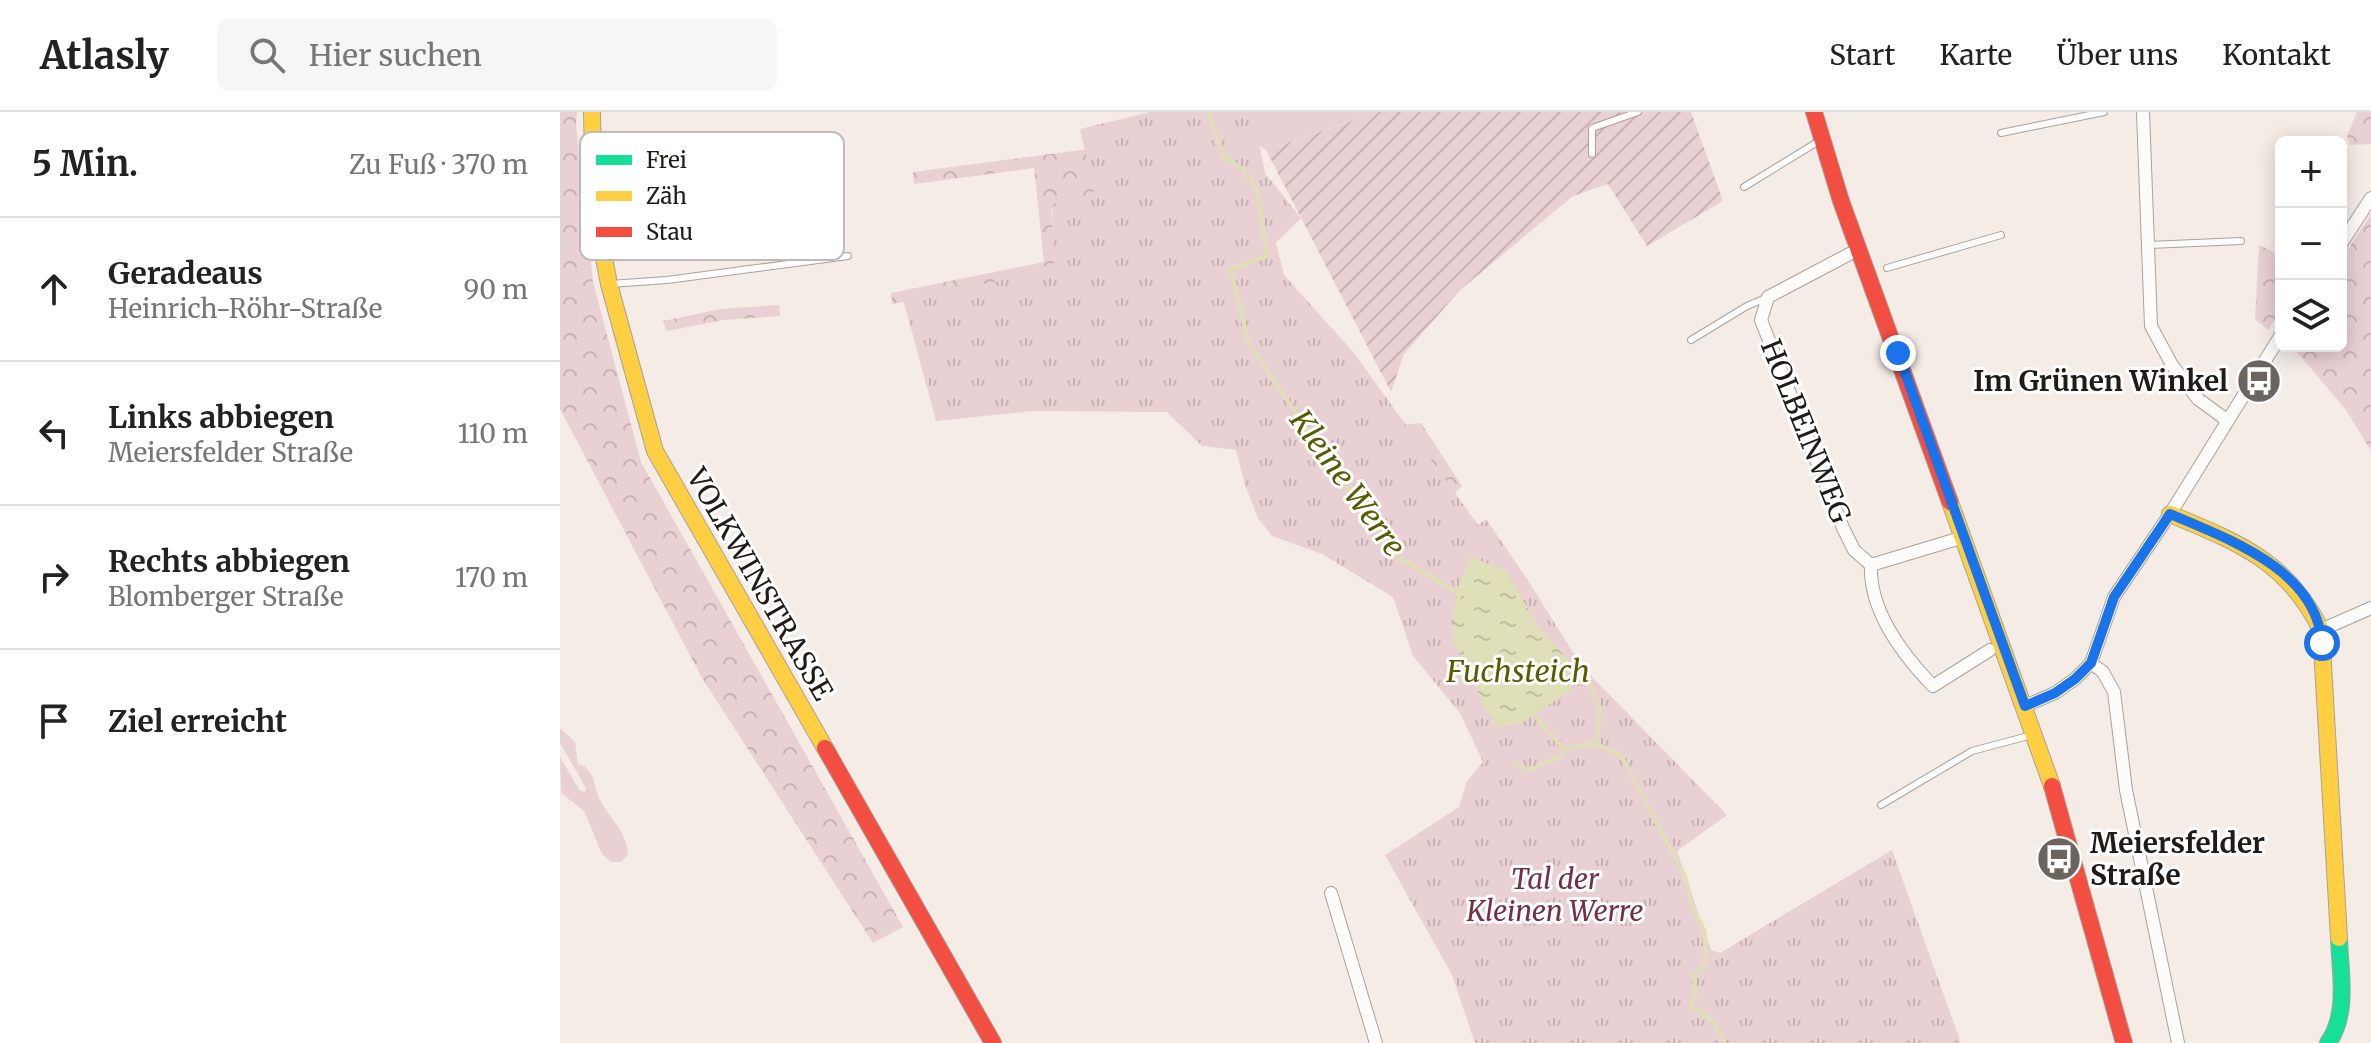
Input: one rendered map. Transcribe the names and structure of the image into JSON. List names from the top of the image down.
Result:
{
  "streets": {
    "street": ["HOLBEINWEG", "VOLKWINSTRASSE"]
  },
  "water": ["Kleine Werre", "Fuchsteich"],
  "parks": ["Tal der Kleinen Werre"],
  "places": {
    "bus stop": ["Im Grünen Winkel", "Meiersfelder Straße"]
  },
  "legend": ["Frei", "Zäh", "Stau"],
  "page": {
    "header": "Atlasly",
    "search": "Hier suchen",
    "nav": [
      "Start",
      "Karte",
      "Über uns",
      "Kontakt"
    ],
    "heading": ["5 Min.", "Zu Fuß · 370 m"],
    "map_buttons": ["+", "−"],
    "list": [
      ["Geradeaus", "Heinrich-Röhr-Straße", "90 m"],
      ["Links abbiegen", "Meiersfelder Straße", "110 m"],
      ["Rechts abbiegen", "Blomberger Straße", "170 m"],
      "Ziel erreicht"
    ]
  }
}
